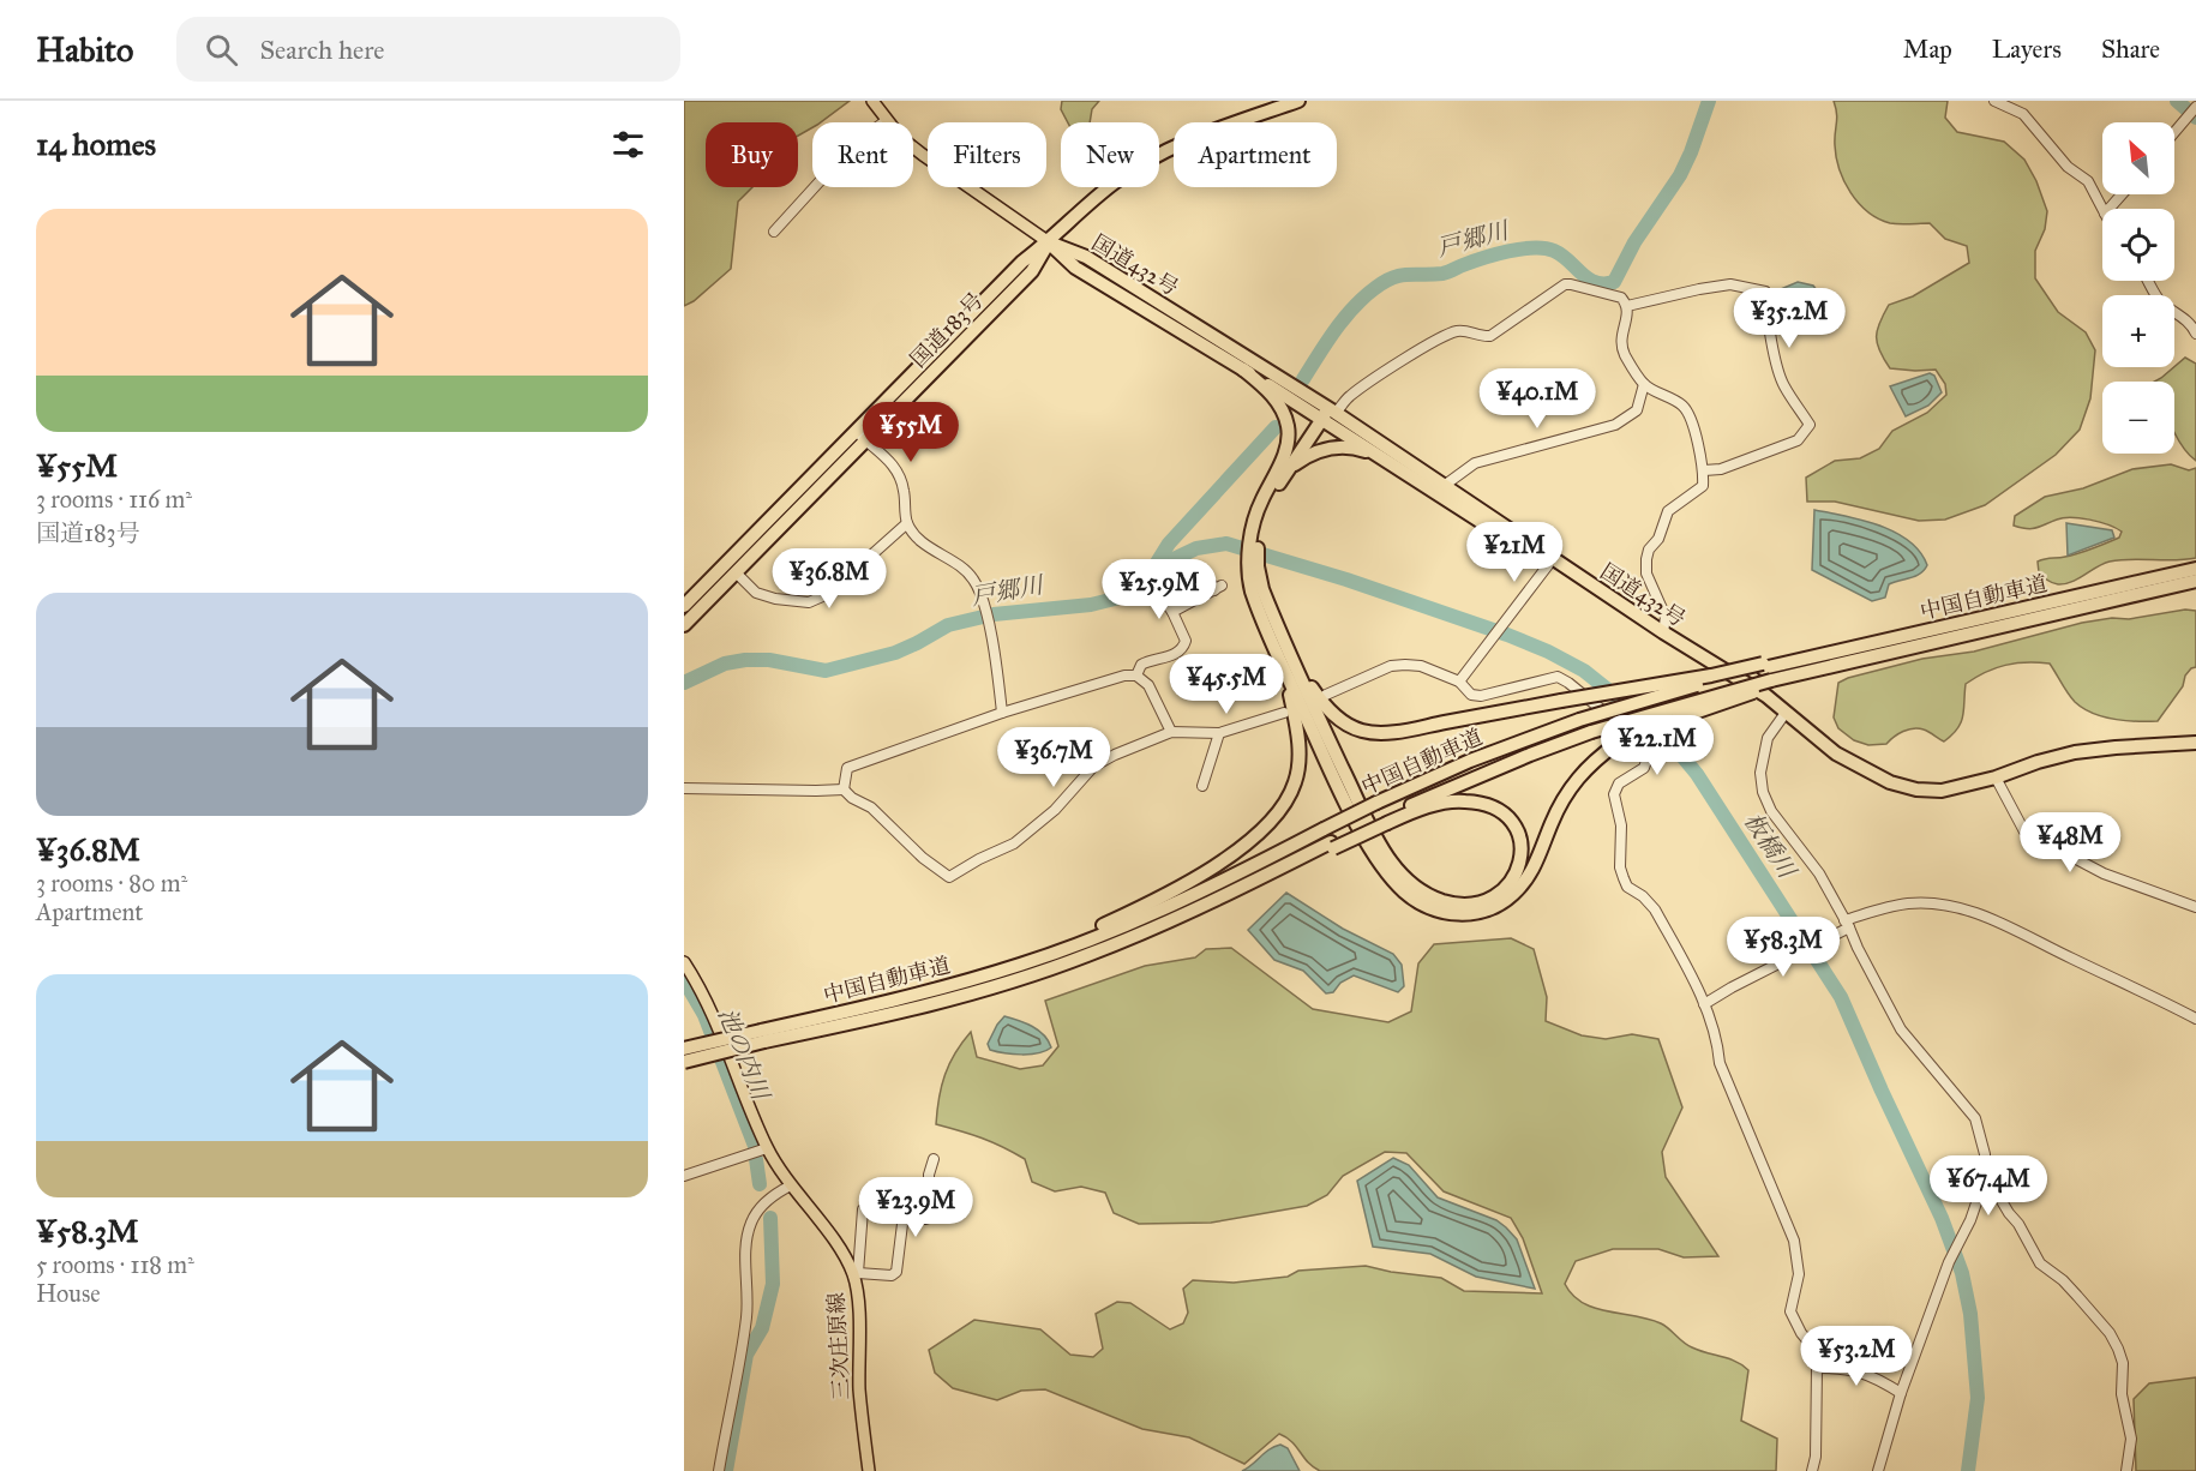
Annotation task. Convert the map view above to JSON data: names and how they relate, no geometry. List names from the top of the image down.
{
  "streets": {
    "highway": ["国道432号", "国道183号", "中国自動車道"],
    "main road": ["三次庄原線"]
  },
  "crossings": [
    ["国道432号", "国道183号"]
  ],
  "water": ["戸郷川", "板橋川", "池の内川"],
  "north": "top left",
  "page": {
    "header": "Habito",
    "search": "Search here",
    "nav": ["Map", "Layers", "Share"],
    "heading": "14 homes",
    "map_buttons": ["+", "−"],
    "chip": [
      "Buy",
      "Rent",
      "Filters",
      "New",
      "Apartment"
    ],
    "list": [
      {
        "name": "¥55M",
        "note": "3 rooms · 116 m² · 国道183号"
      },
      {
        "name": "¥36.8M",
        "note": "3 rooms · 80 m² · Apartment"
      },
      {
        "name": "¥58.3M",
        "note": "5 rooms · 118 m² · House"
      }
    ],
    "price": [
      "¥35.2M",
      "¥40.1M",
      "¥55M",
      "¥21M",
      "¥36.8M",
      "¥25.9M",
      "¥45.5M",
      "¥22.1M",
      "¥36.7M",
      "¥48M",
      "¥58.3M",
      "¥67.4M",
      "¥23.9M",
      "¥53.2M"
    ]
  }
}
